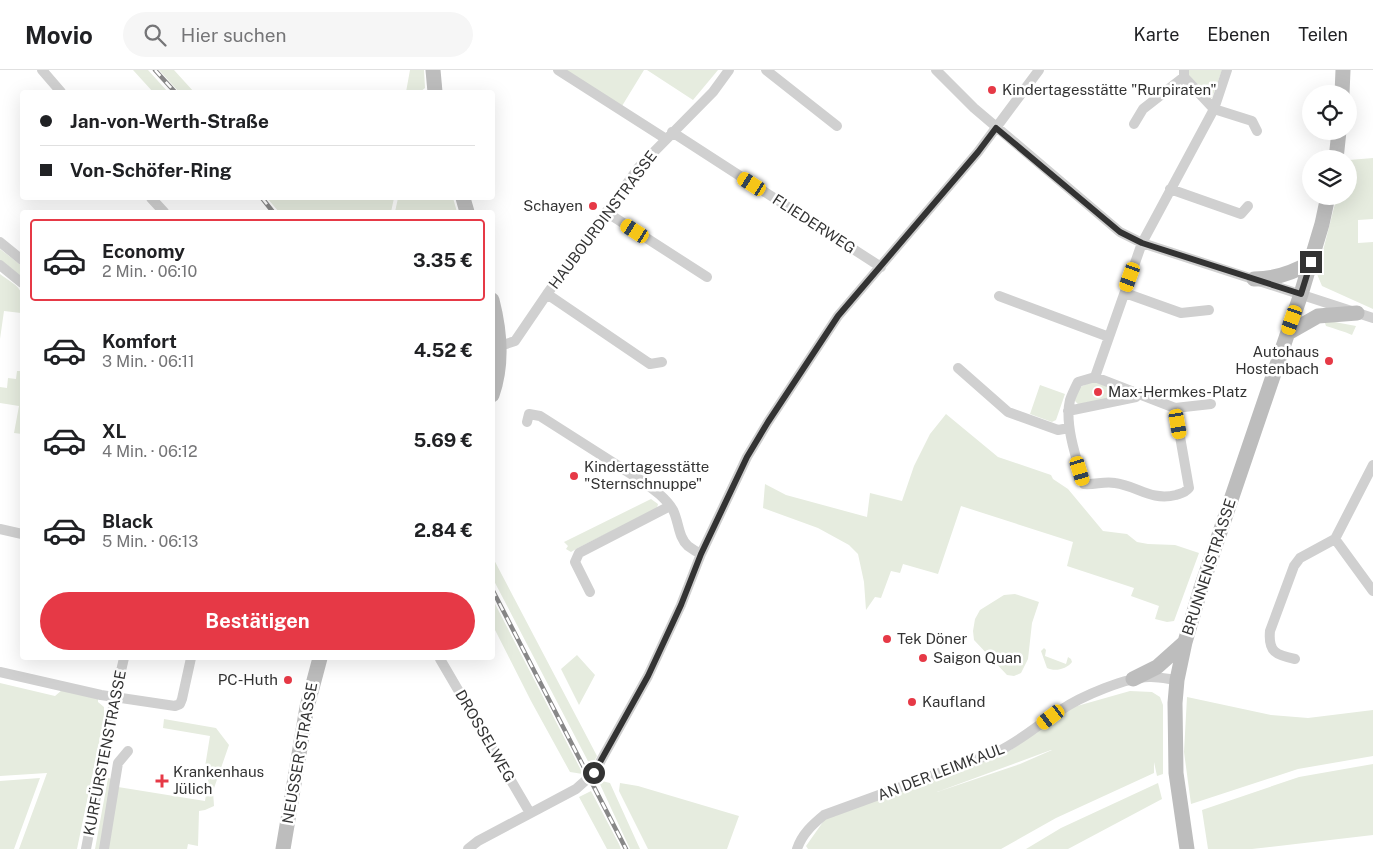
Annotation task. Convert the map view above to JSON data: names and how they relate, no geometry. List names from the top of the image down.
{
  "streets": {
    "main road": ["BRUNNENSTRASSE", "NEUSSER STRASSE"],
    "street": [
      "HAUBOURDINSTRASSE",
      "FLIEDERWEG",
      "DROSSELWEG",
      "KURFÜRSTENSTRASSE",
      "AN DER LEIMKAUL"
    ]
  },
  "crossings": [
    ["HAUBOURDINSTRASSE", "FLIEDERWEG"],
    ["BRUNNENSTRASSE", "AN DER LEIMKAUL"]
  ],
  "places": {
    "other": [
      "Kindertagesstätte \"Rurpiraten\"",
      "Schayen",
      "Autohaus Hostenbach",
      "Max-Hermkes-Platz",
      "Kindertagesstätte \"Sternschnuppe\"",
      "Tek Döner",
      "Saigon Quan",
      "PC-Huth",
      "Kaufland"
    ],
    "health": ["Krankenhaus Jülich"]
  },
  "page": {
    "header": "Movio",
    "search": "Hier suchen",
    "nav": ["Karte", "Ebenen", "Teilen"],
    "banner": ["Jan-von-Werth-Straße", "Von-Schöfer-Ring"],
    "list": [
      {
        "name": "Economy",
        "note": "2 Min. · 06:10",
        "value": "3.35 €"
      },
      {
        "name": "Komfort",
        "note": "3 Min. · 06:11",
        "value": "4.52 €"
      },
      {
        "name": "XL",
        "note": "4 Min. · 06:12",
        "value": "5.69 €"
      },
      {
        "name": "Black",
        "note": "5 Min. · 06:13",
        "value": "2.84 €"
      }
    ],
    "buttons": "Bestätigen"
  }
}
